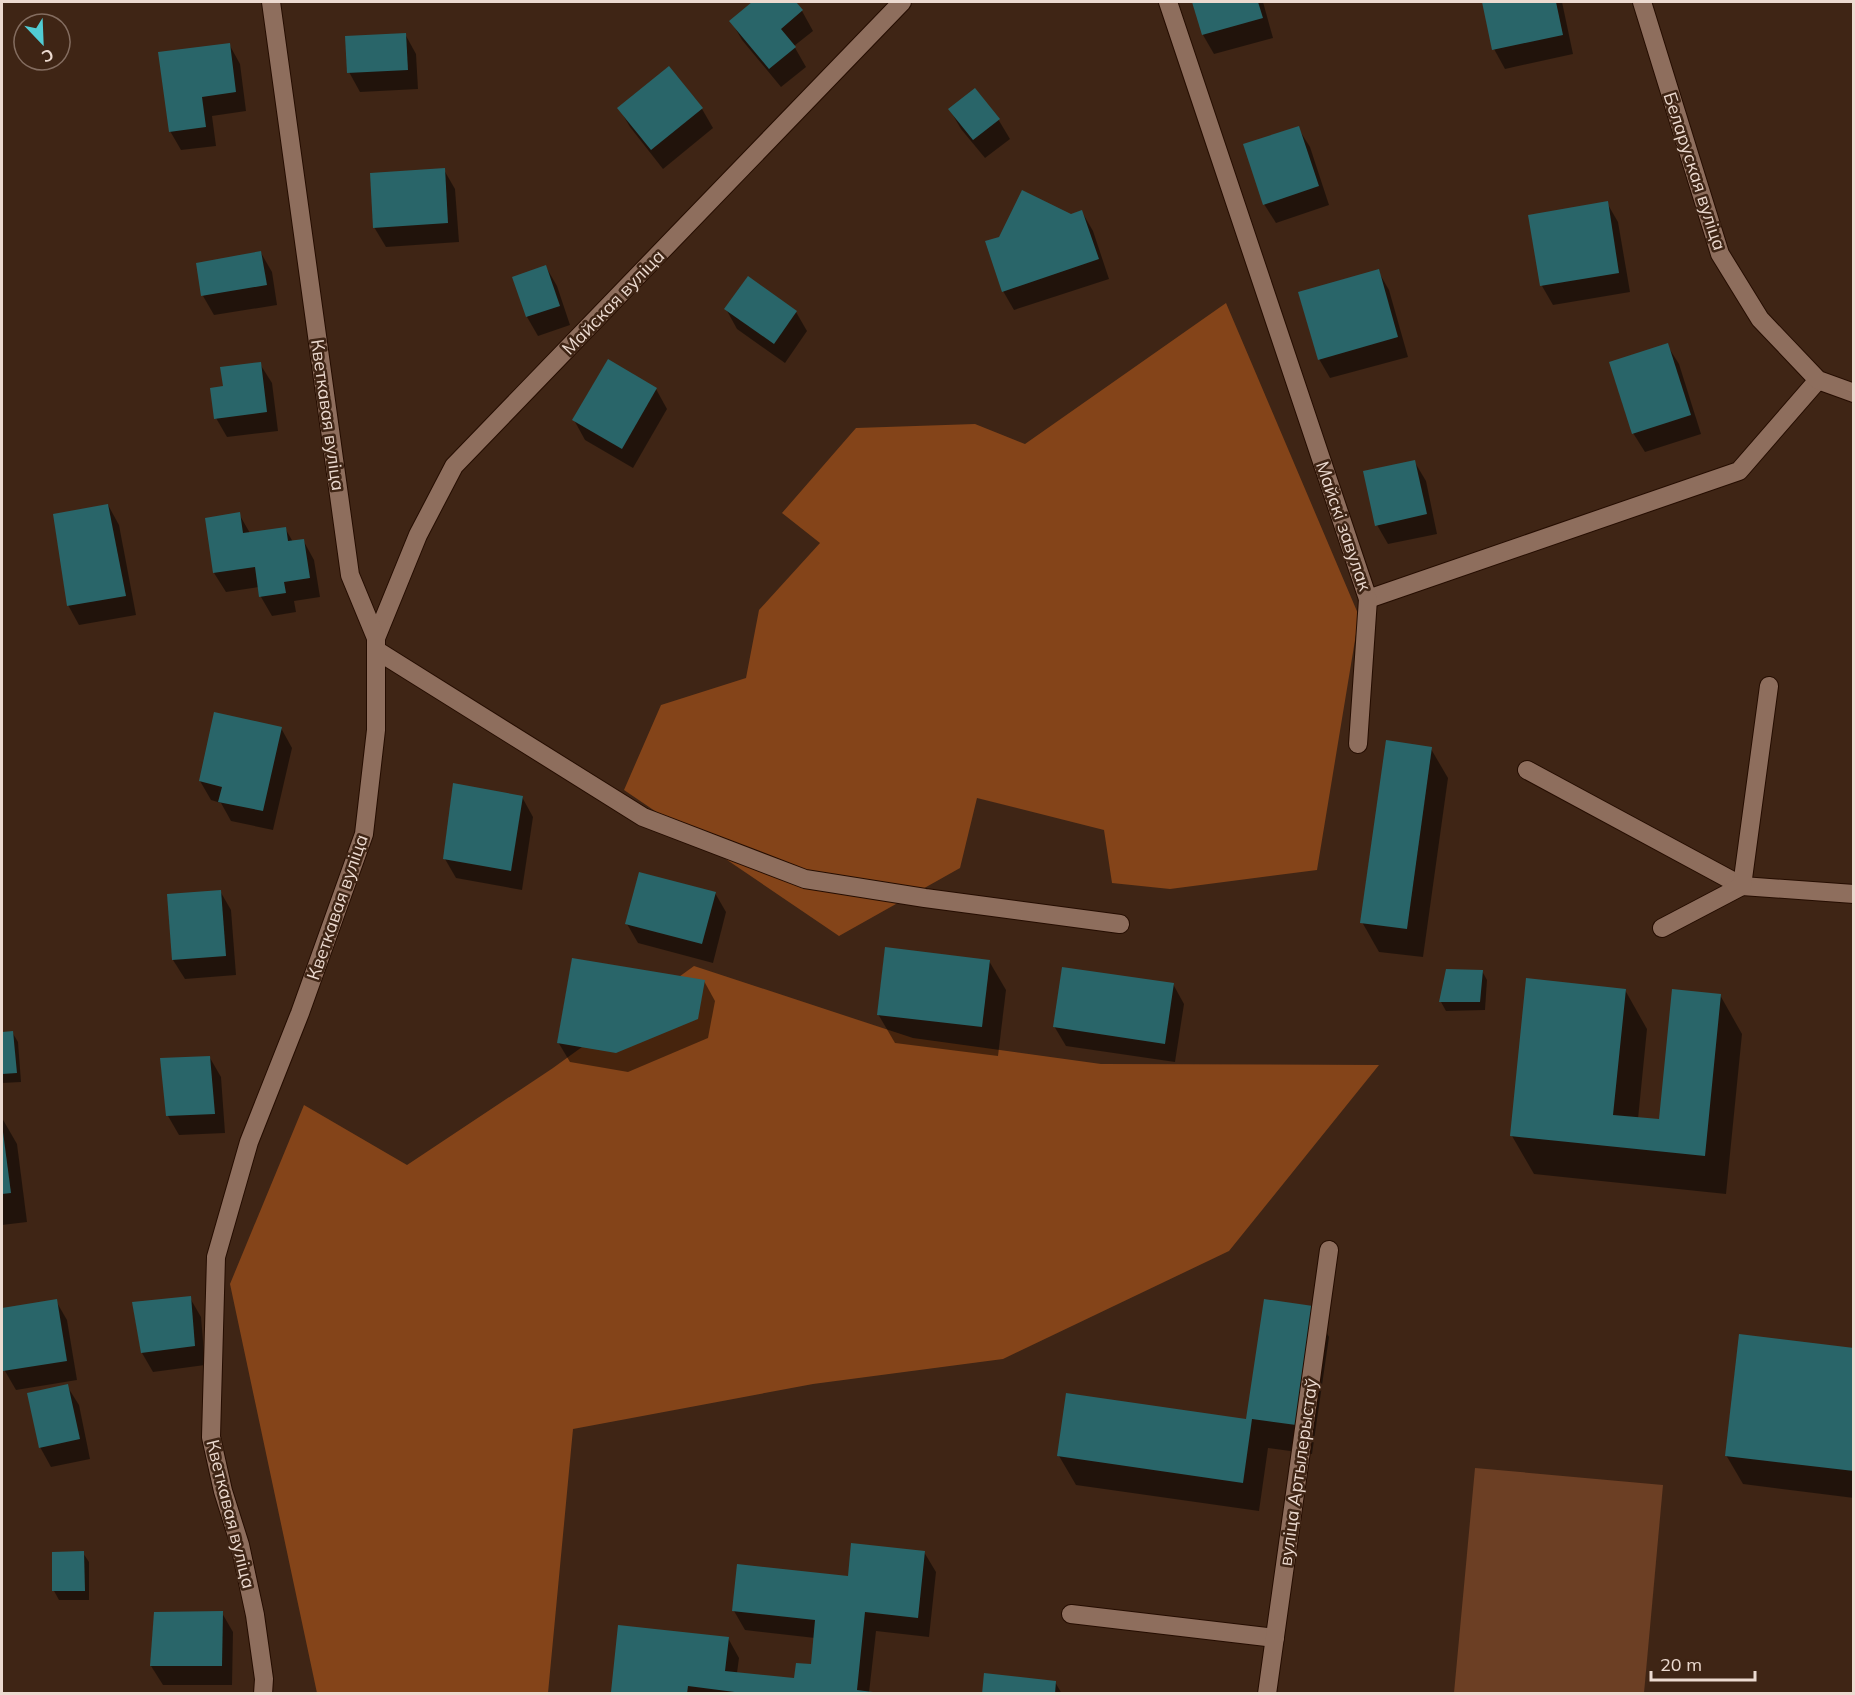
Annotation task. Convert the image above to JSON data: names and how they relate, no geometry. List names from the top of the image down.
{
  "streets": {
    "street": [
      "Беларуская вуліца",
      "Майская вуліца",
      "Кветкавая вуліца",
      "Майскі завулак",
      "вуліца Артылерыстаў"
    ]
  },
  "crossings": [
    ["Беларуская вуліца", "Майскі завулак"],
    ["Майская вуліца", "Кветкавая вуліца"]
  ],
  "scale_bar": "20 m",
  "north": "bottom right"
}
